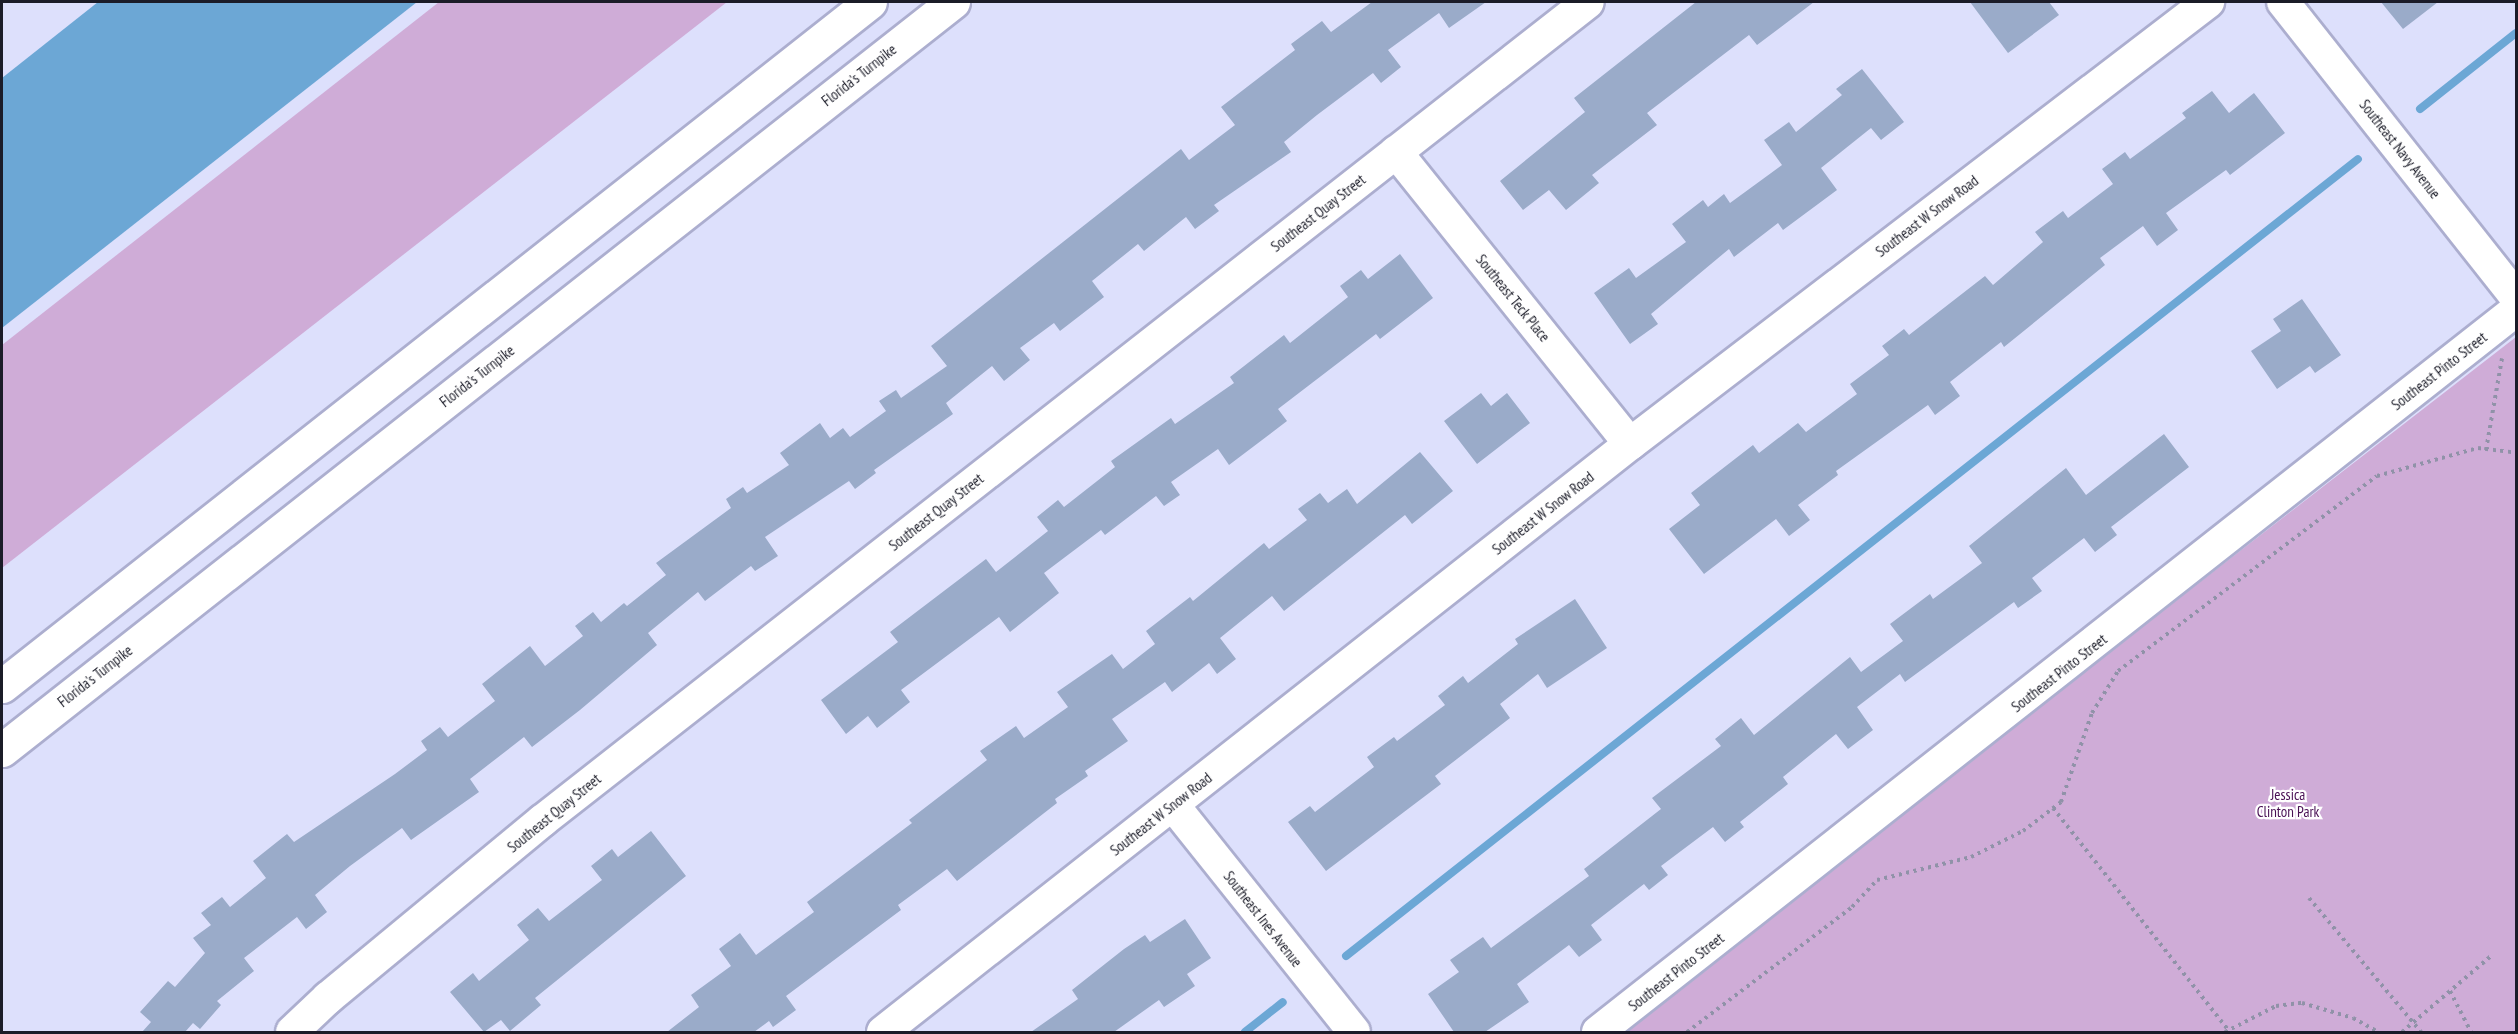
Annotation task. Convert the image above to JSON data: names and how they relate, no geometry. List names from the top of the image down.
{
  "streets": {
    "highway": ["Florida's Turnpike"],
    "street": [
      "Southeast Navy Avenue",
      "Southeast Quay Street",
      "Southeast W Snow Road",
      "Southeast Teck Place",
      "Southeast Pinto Street",
      "Southeast Ines Avenue"
    ]
  },
  "crossings": [
    ["Southeast Quay Street", "Southeast Teck Place"],
    ["Southeast W Snow Road", "Southeast Teck Place"],
    ["Southeast W Snow Road", "Southeast Ines Avenue"]
  ],
  "parks": ["Jessica Clinton Park"]
}
